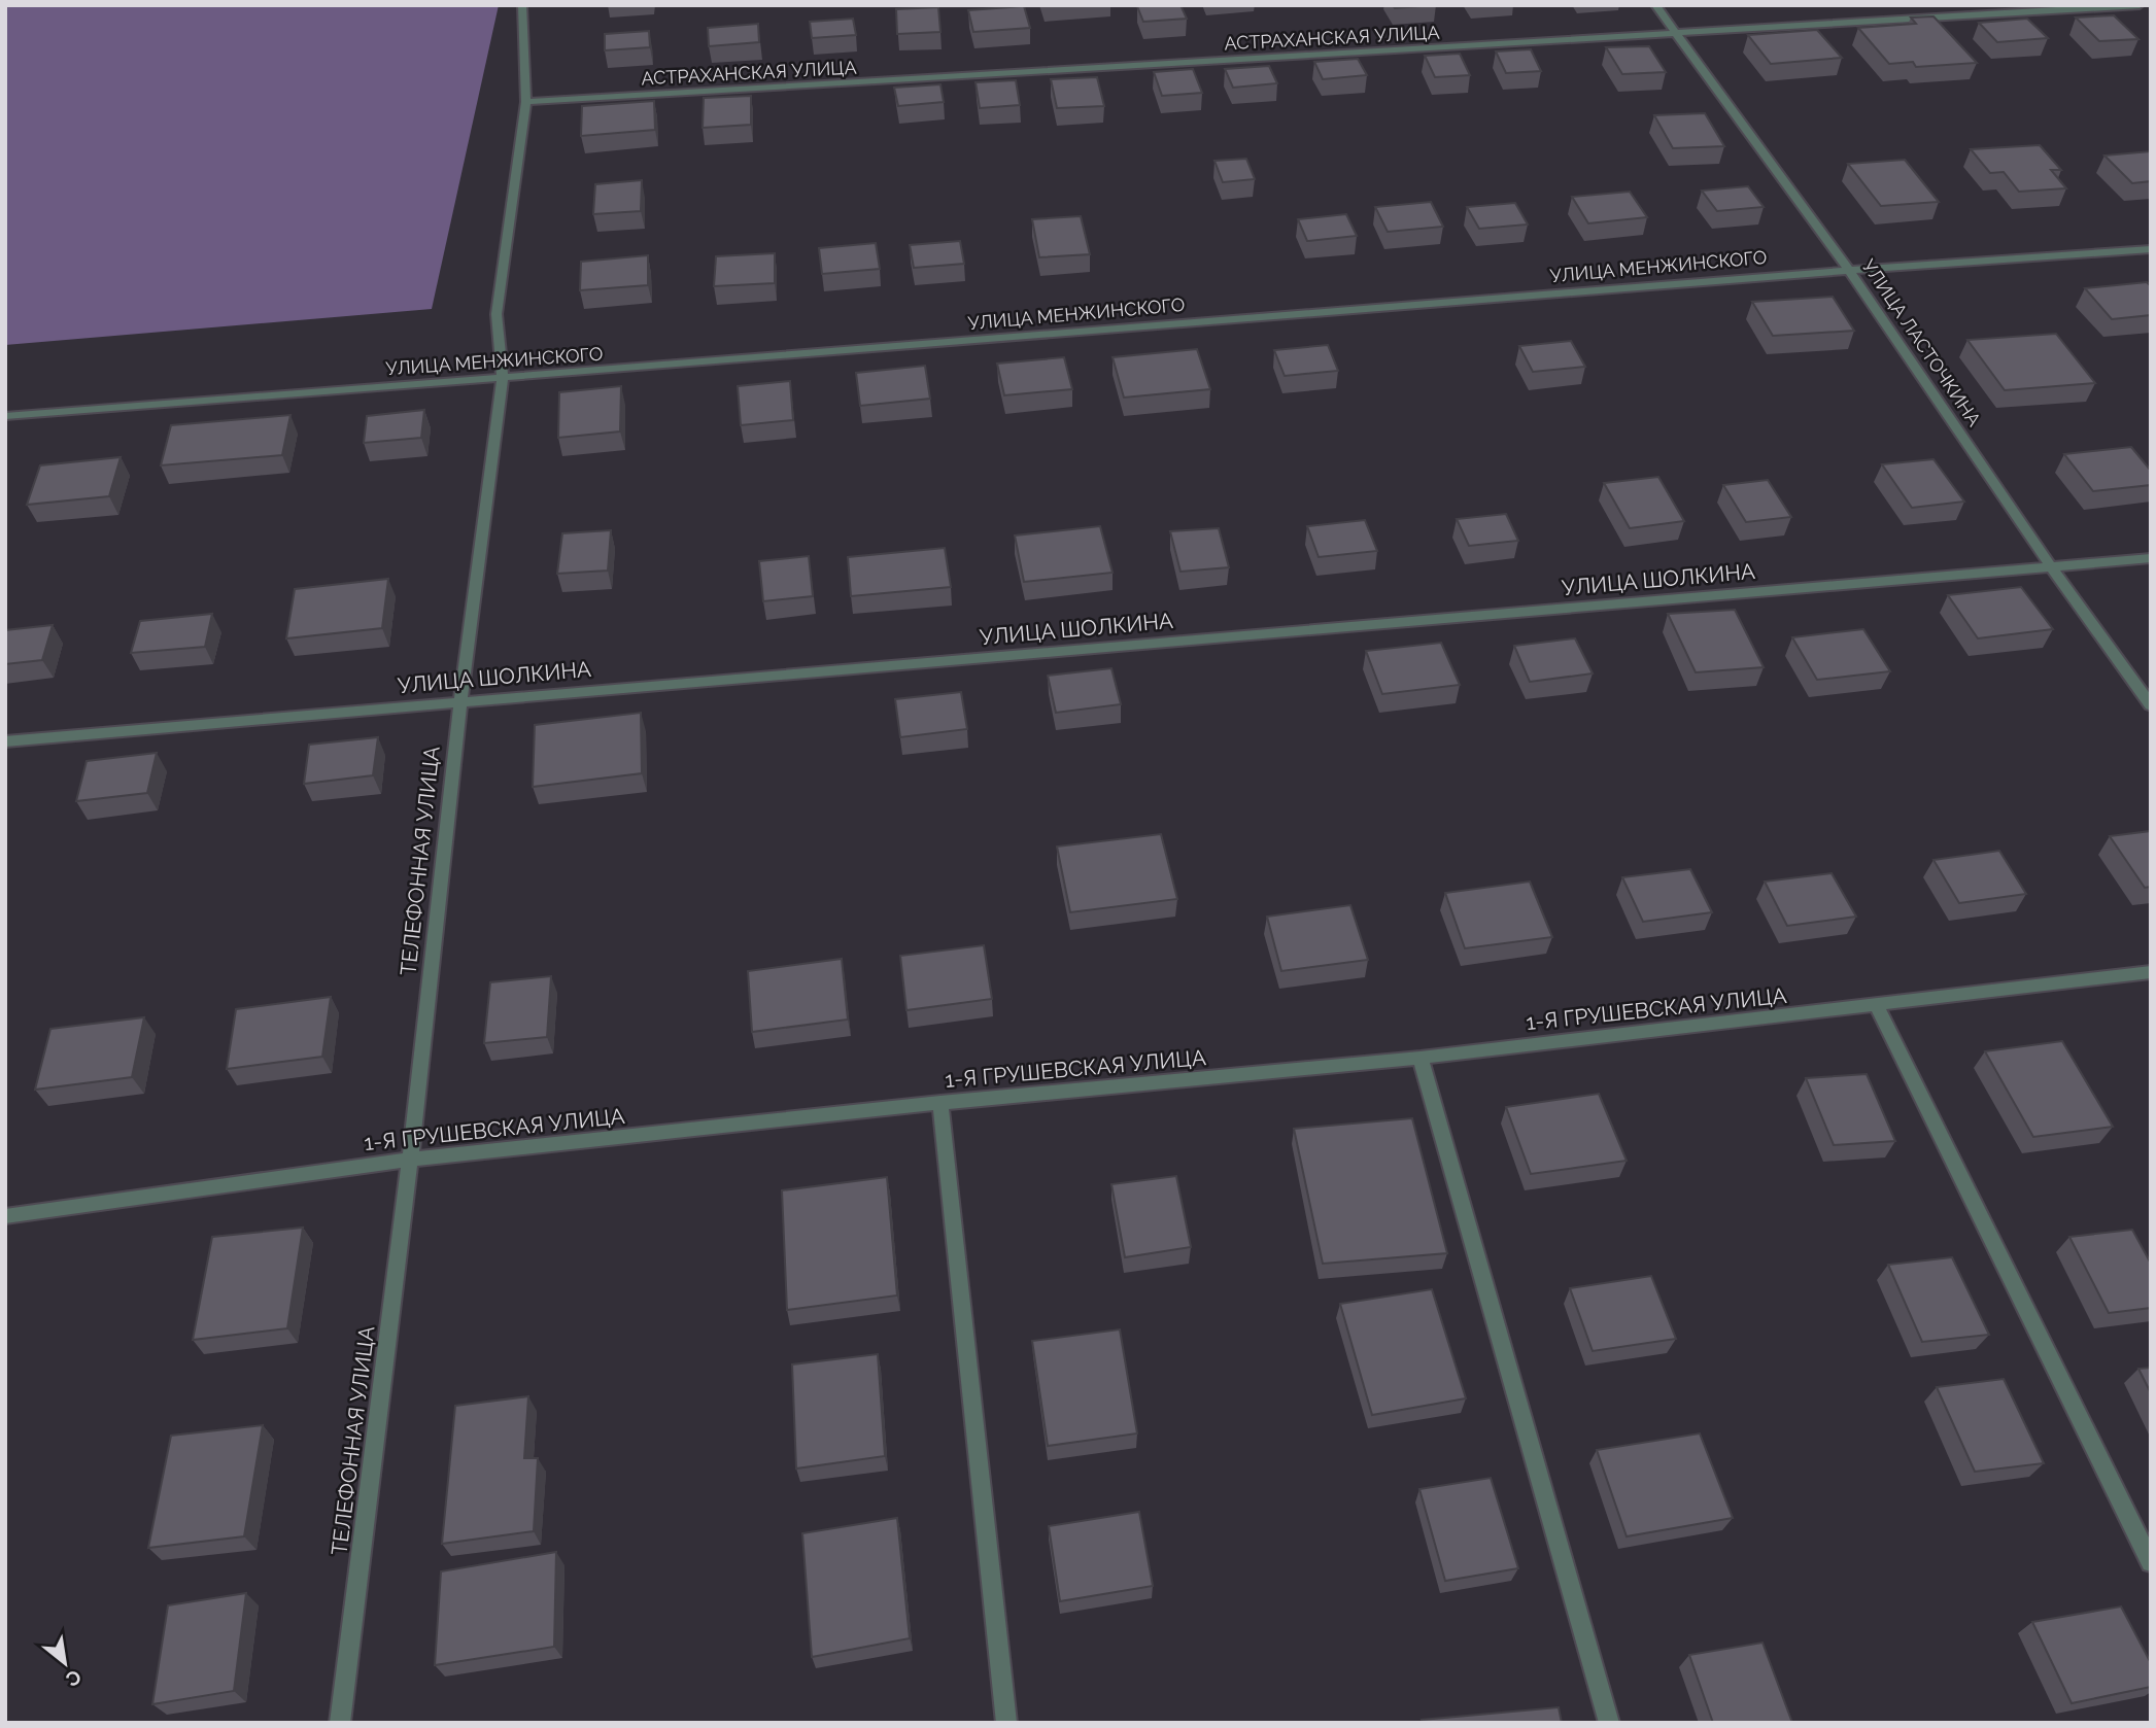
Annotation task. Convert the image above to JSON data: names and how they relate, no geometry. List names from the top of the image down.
{
  "streets": {
    "street": [
      "АСТРАХАНСКАЯ УЛИЦА",
      "УЛИЦА МЕНЖИНСКОГО",
      "УЛИЦА ЛАСТОЧКИНА",
      "УЛИЦА ШОЛКИНА",
      "ТЕЛЕФОННАЯ УЛИЦА",
      "1-Я ГРУШЕВСКАЯ УЛИЦА"
    ]
  },
  "crossings": [
    ["АСТРАХАНСКАЯ УЛИЦА", "УЛИЦА ЛАСТОЧКИНА"],
    ["АСТРАХАНСКАЯ УЛИЦА", "ТЕЛЕФОННАЯ УЛИЦА"],
    ["УЛИЦА МЕНЖИНСКОГО", "УЛИЦА ЛАСТОЧКИНА"],
    ["УЛИЦА МЕНЖИНСКОГО", "ТЕЛЕФОННАЯ УЛИЦА"],
    ["УЛИЦА ЛАСТОЧКИНА", "УЛИЦА ШОЛКИНА"],
    ["УЛИЦА ШОЛКИНА", "ТЕЛЕФОННАЯ УЛИЦА"],
    ["ТЕЛЕФОННАЯ УЛИЦА", "1-Я ГРУШЕВСКАЯ УЛИЦА"]
  ],
  "north": "bottom right"
}
